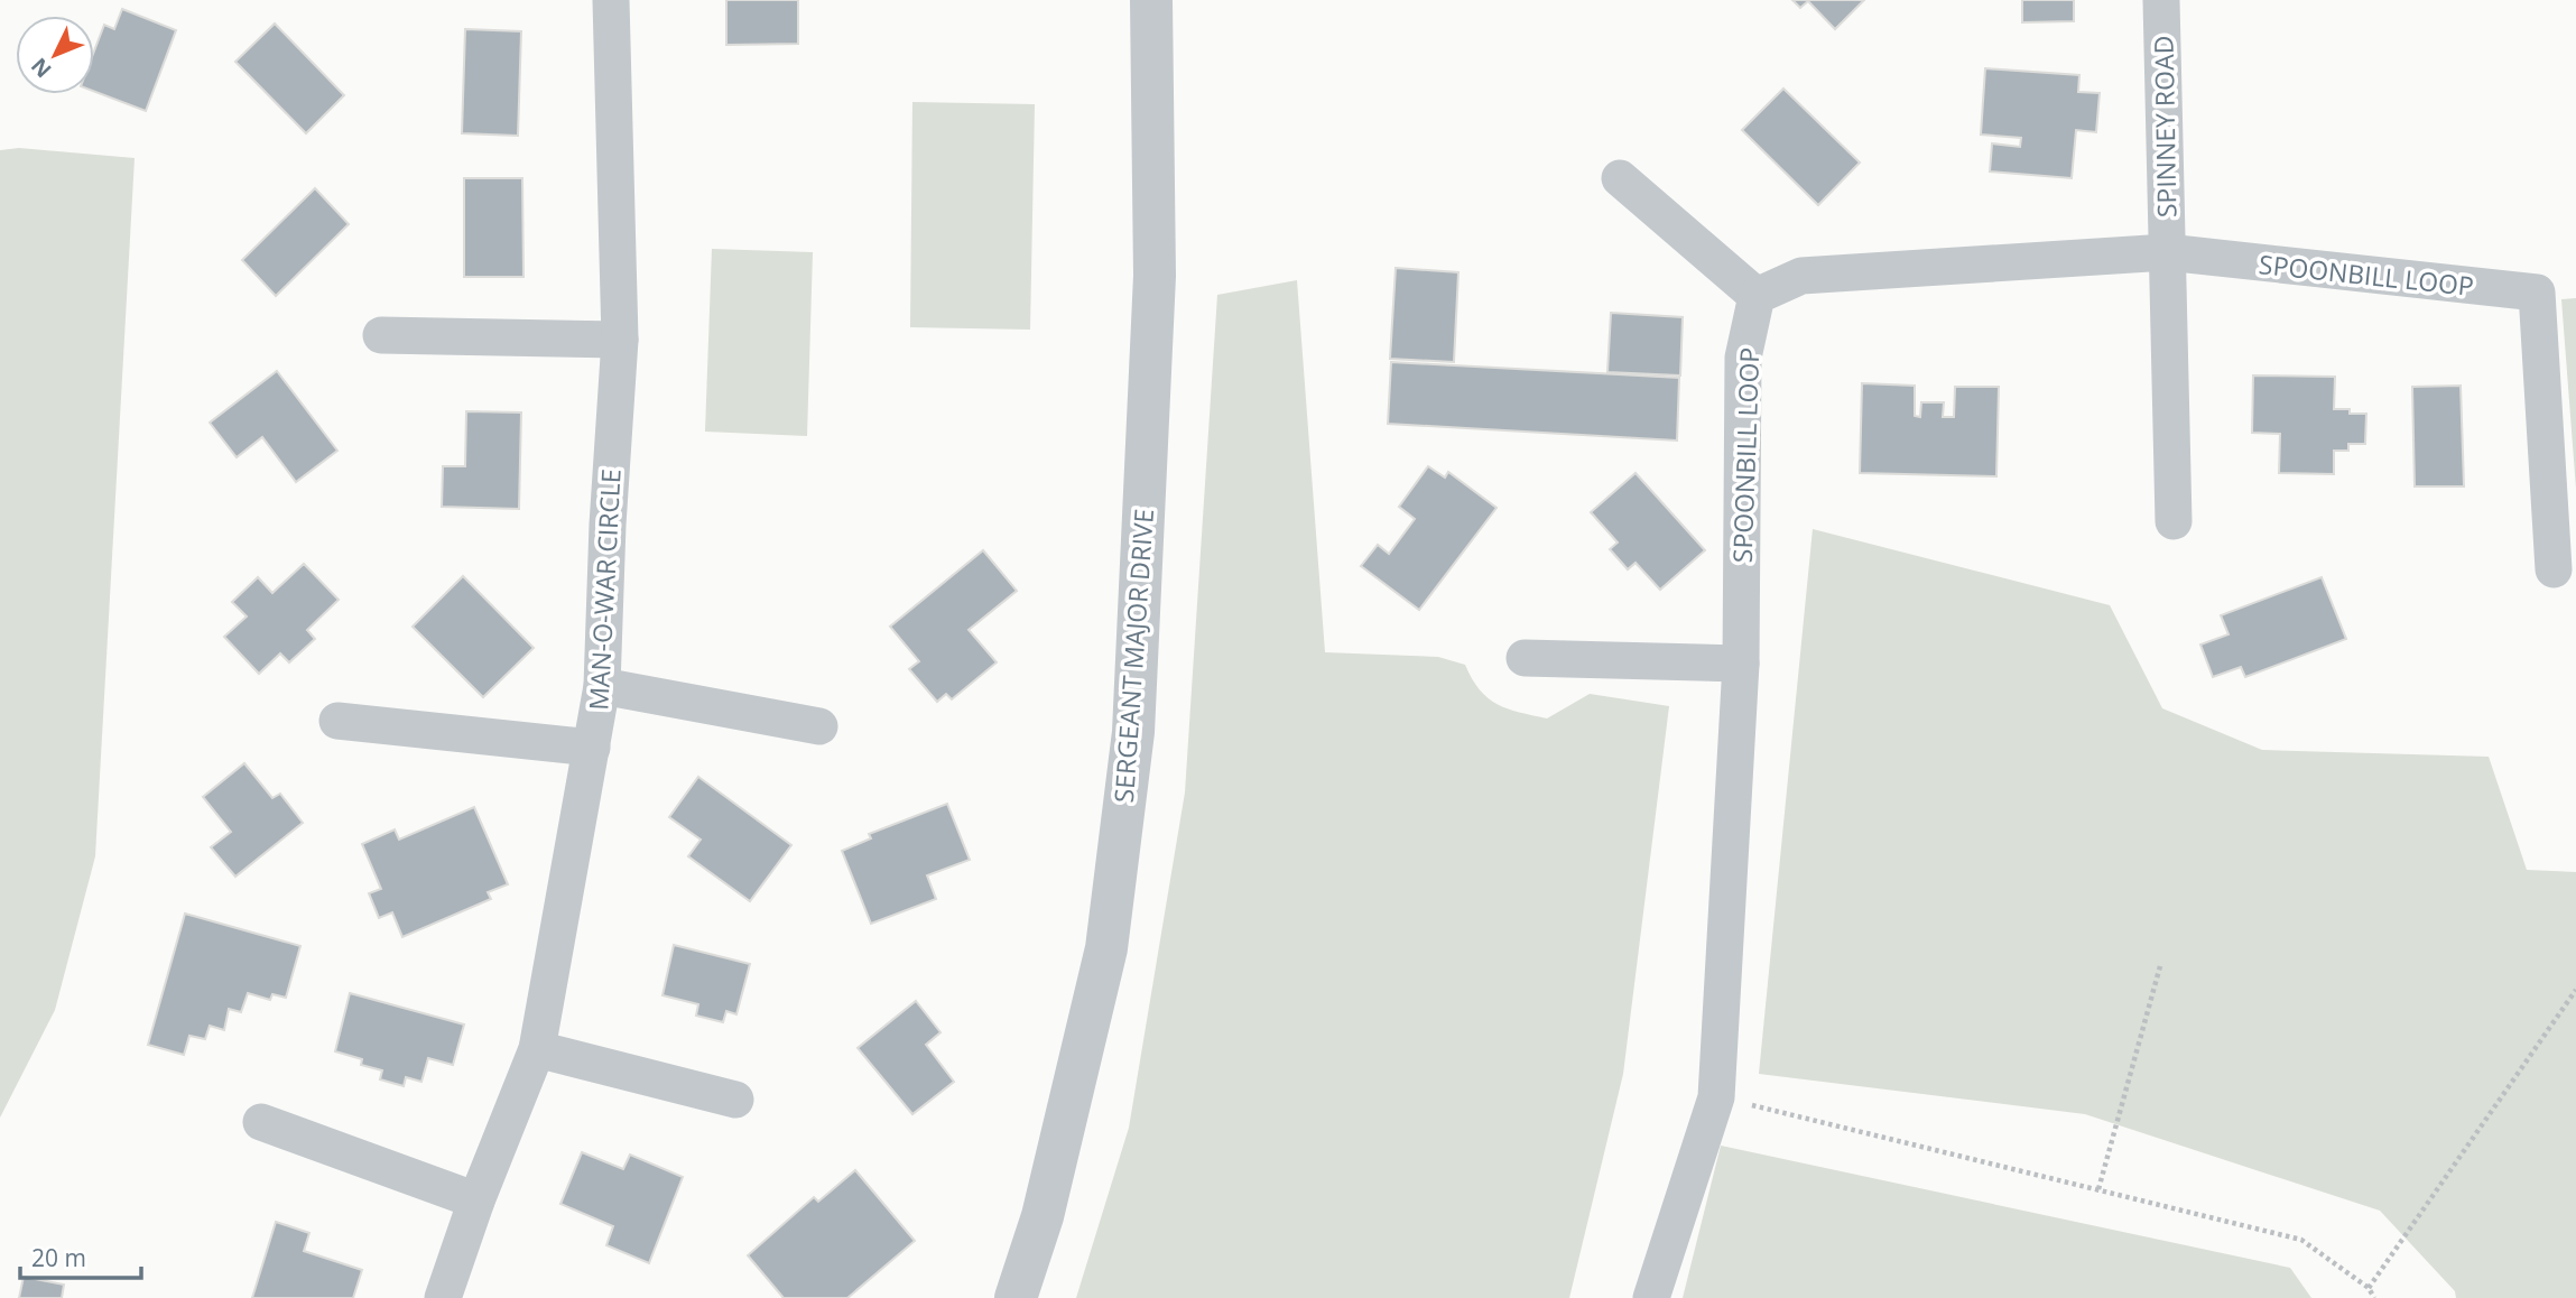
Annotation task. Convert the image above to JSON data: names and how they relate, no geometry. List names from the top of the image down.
{
  "streets": {
    "street": [
      "SPINNEY ROAD",
      "SPOONBILL LOOP",
      "MAN-O-WAR CIRCLE",
      "SERGEANT MAJOR DRIVE"
    ]
  },
  "crossings": [
    ["SPINNEY ROAD", "SPOONBILL LOOP"]
  ],
  "scale_bar": "20 m",
  "north": "bottom left"
}
